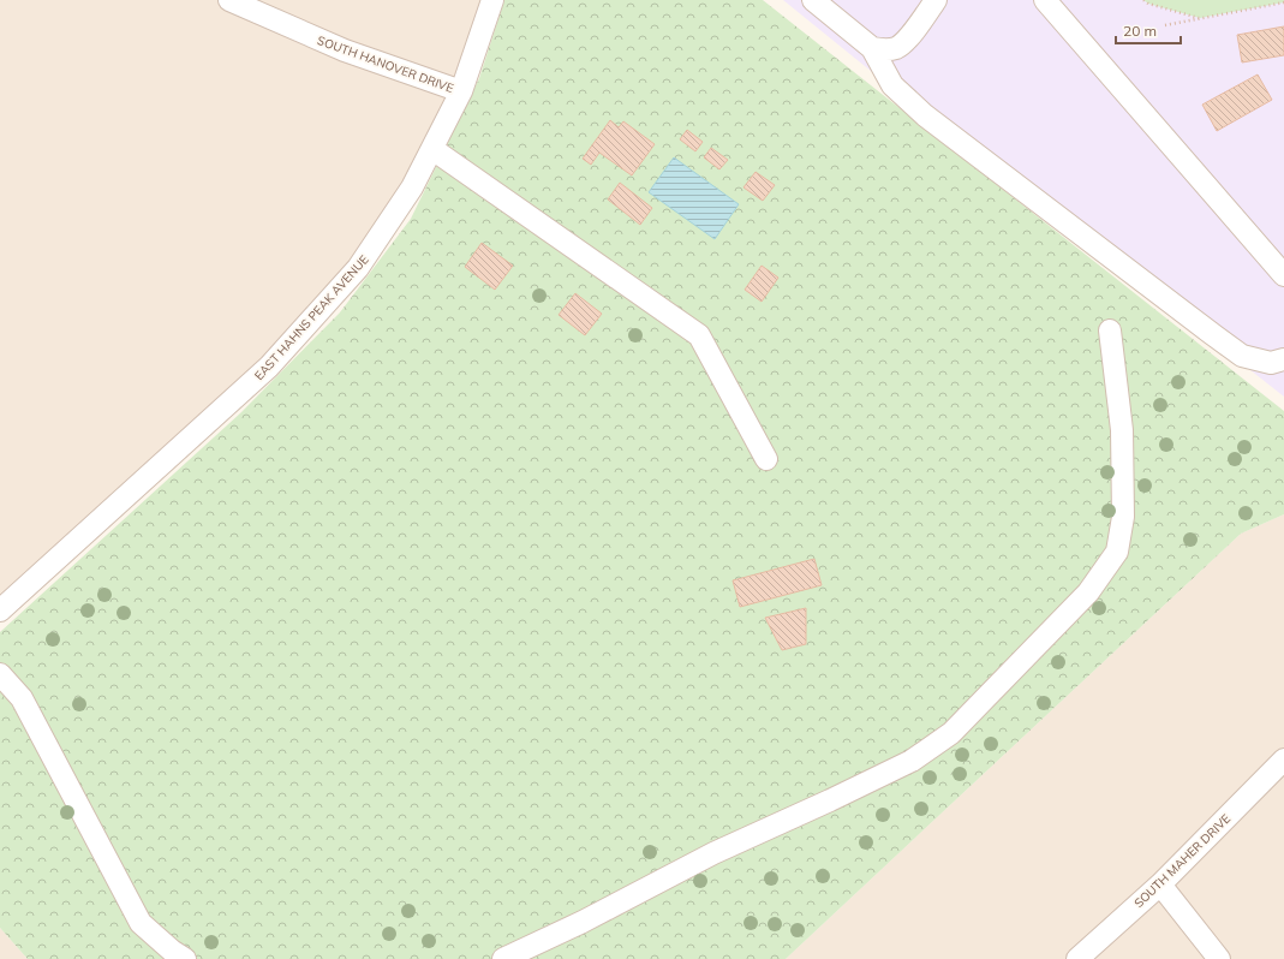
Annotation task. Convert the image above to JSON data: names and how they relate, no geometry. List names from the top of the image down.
{
  "streets": {
    "street": ["SOUTH HANOVER DRIVE", "EAST HAHNS PEAK AVENUE", "SOUTH MAHER DRIVE"]
  },
  "crossings": [
    ["SOUTH HANOVER DRIVE", "EAST HAHNS PEAK AVENUE"]
  ],
  "scale_bar": "20 m"
}
